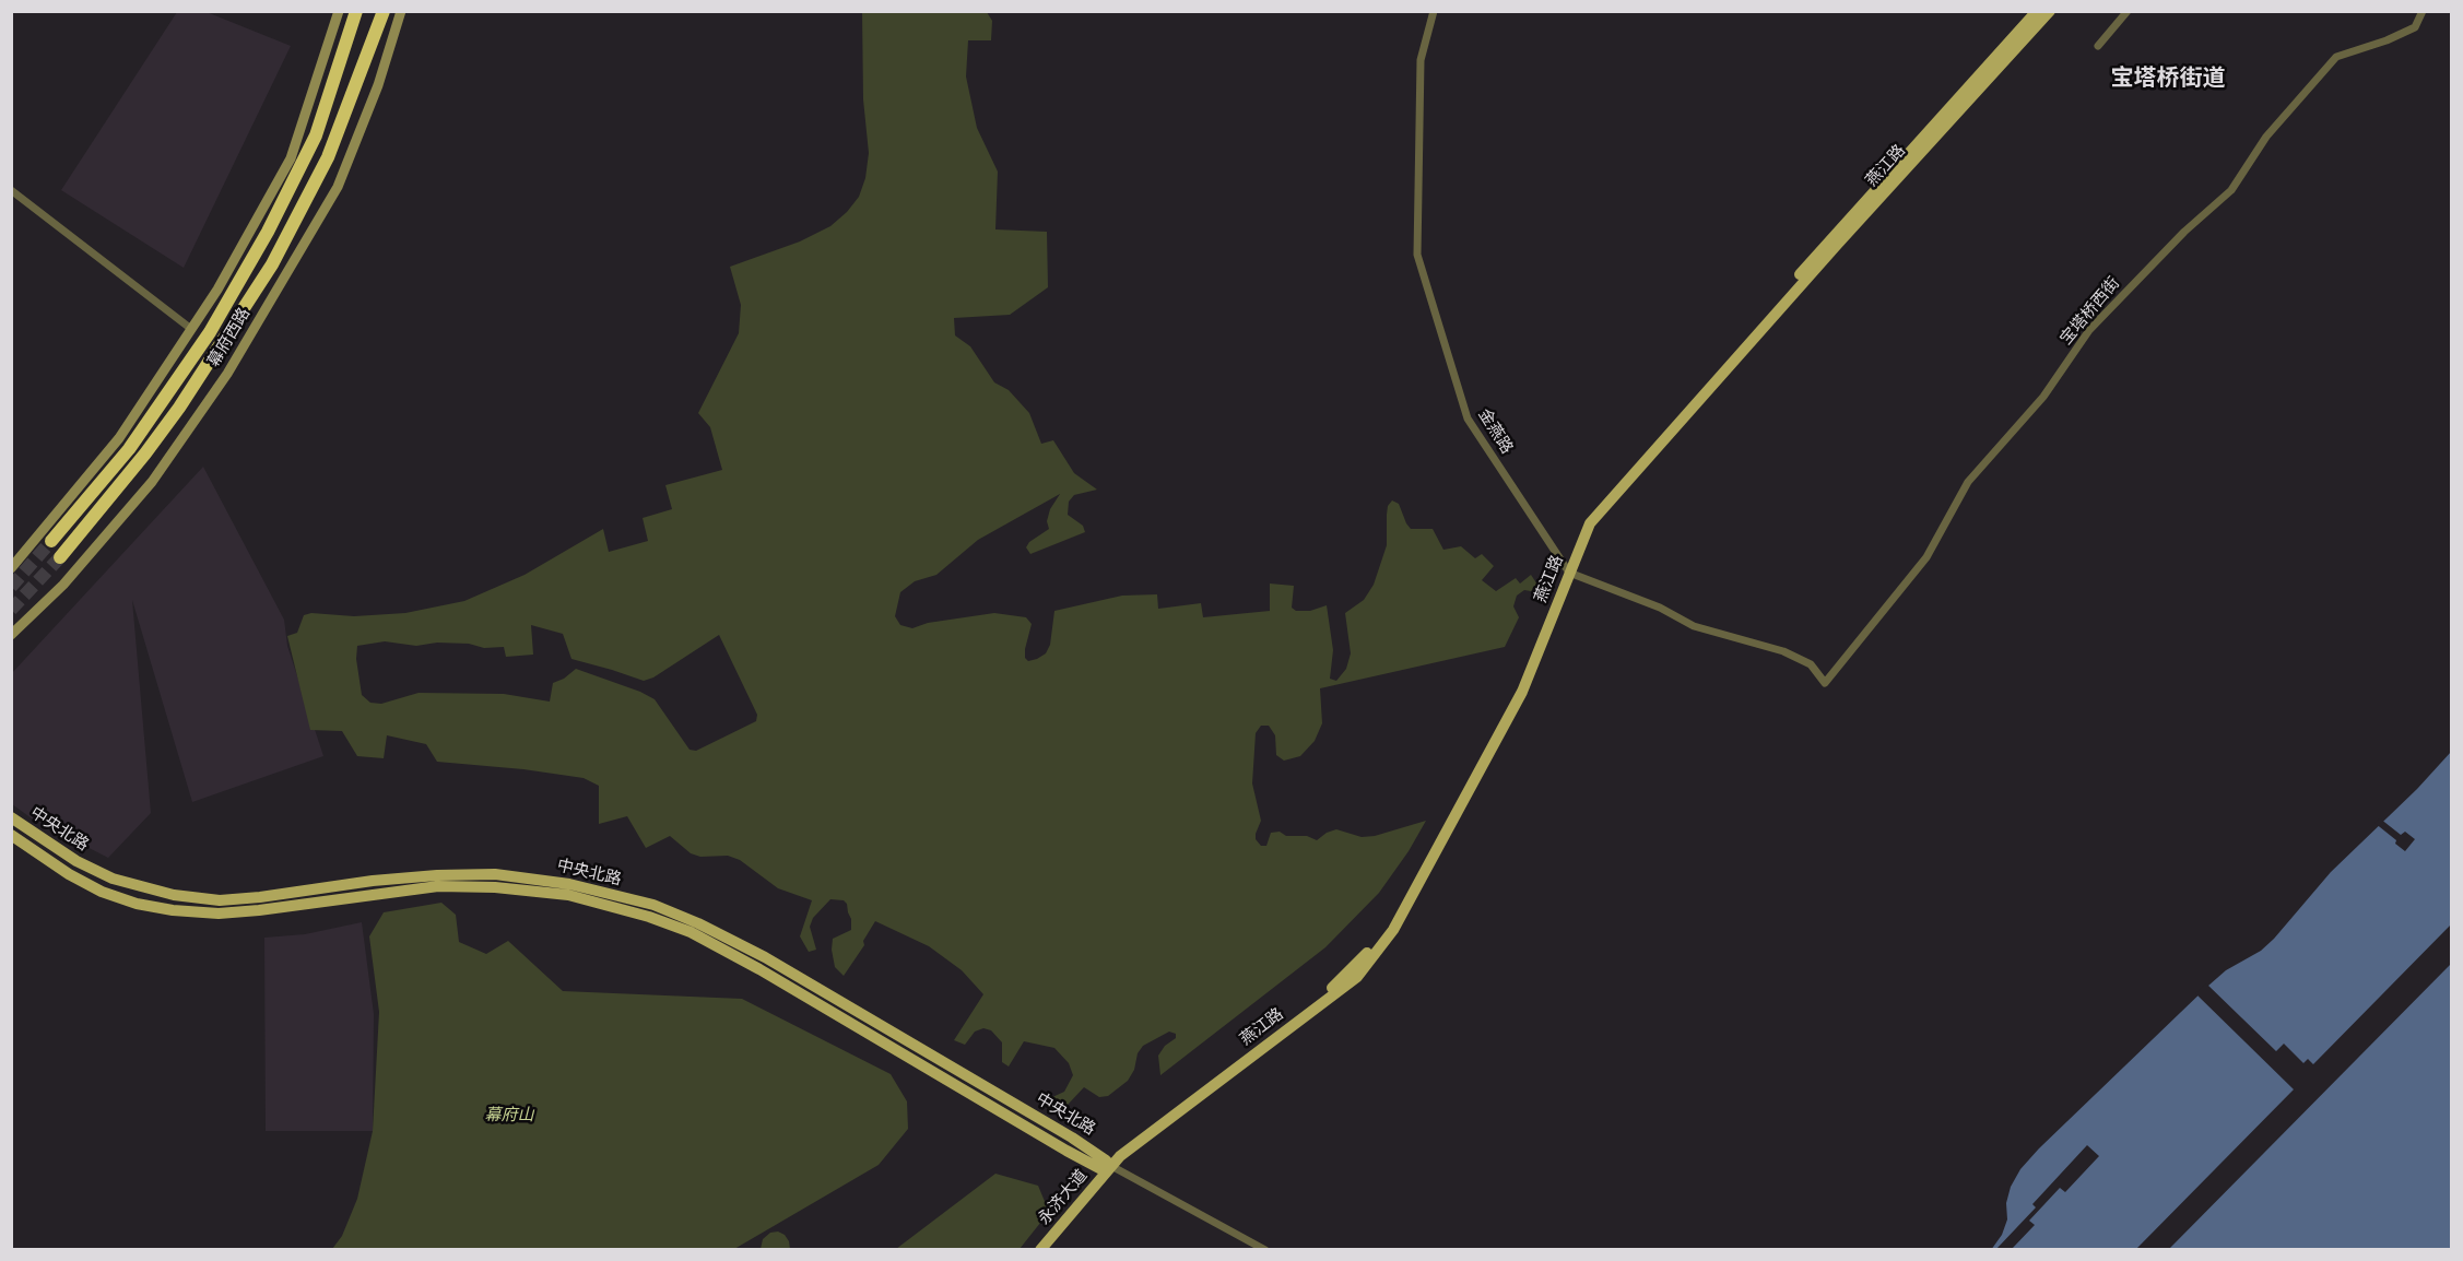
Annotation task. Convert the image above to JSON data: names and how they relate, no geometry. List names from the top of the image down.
{
  "streets": {
    "highway": ["幕府西路"],
    "main road": ["燕江路", "中央北路", "永济大道"],
    "street": ["宝塔桥西街", "金燕路"]
  },
  "crossings": [
    ["燕江路", "宝塔桥西街"],
    ["燕江路", "金燕路"],
    ["燕江路", "中央北路"],
    ["燕江路", "永济大道"],
    ["宝塔桥西街", "金燕路"],
    ["中央北路", "永济大道"]
  ],
  "districts": ["宝塔桥街道"],
  "parks": ["幕府山"]
}
